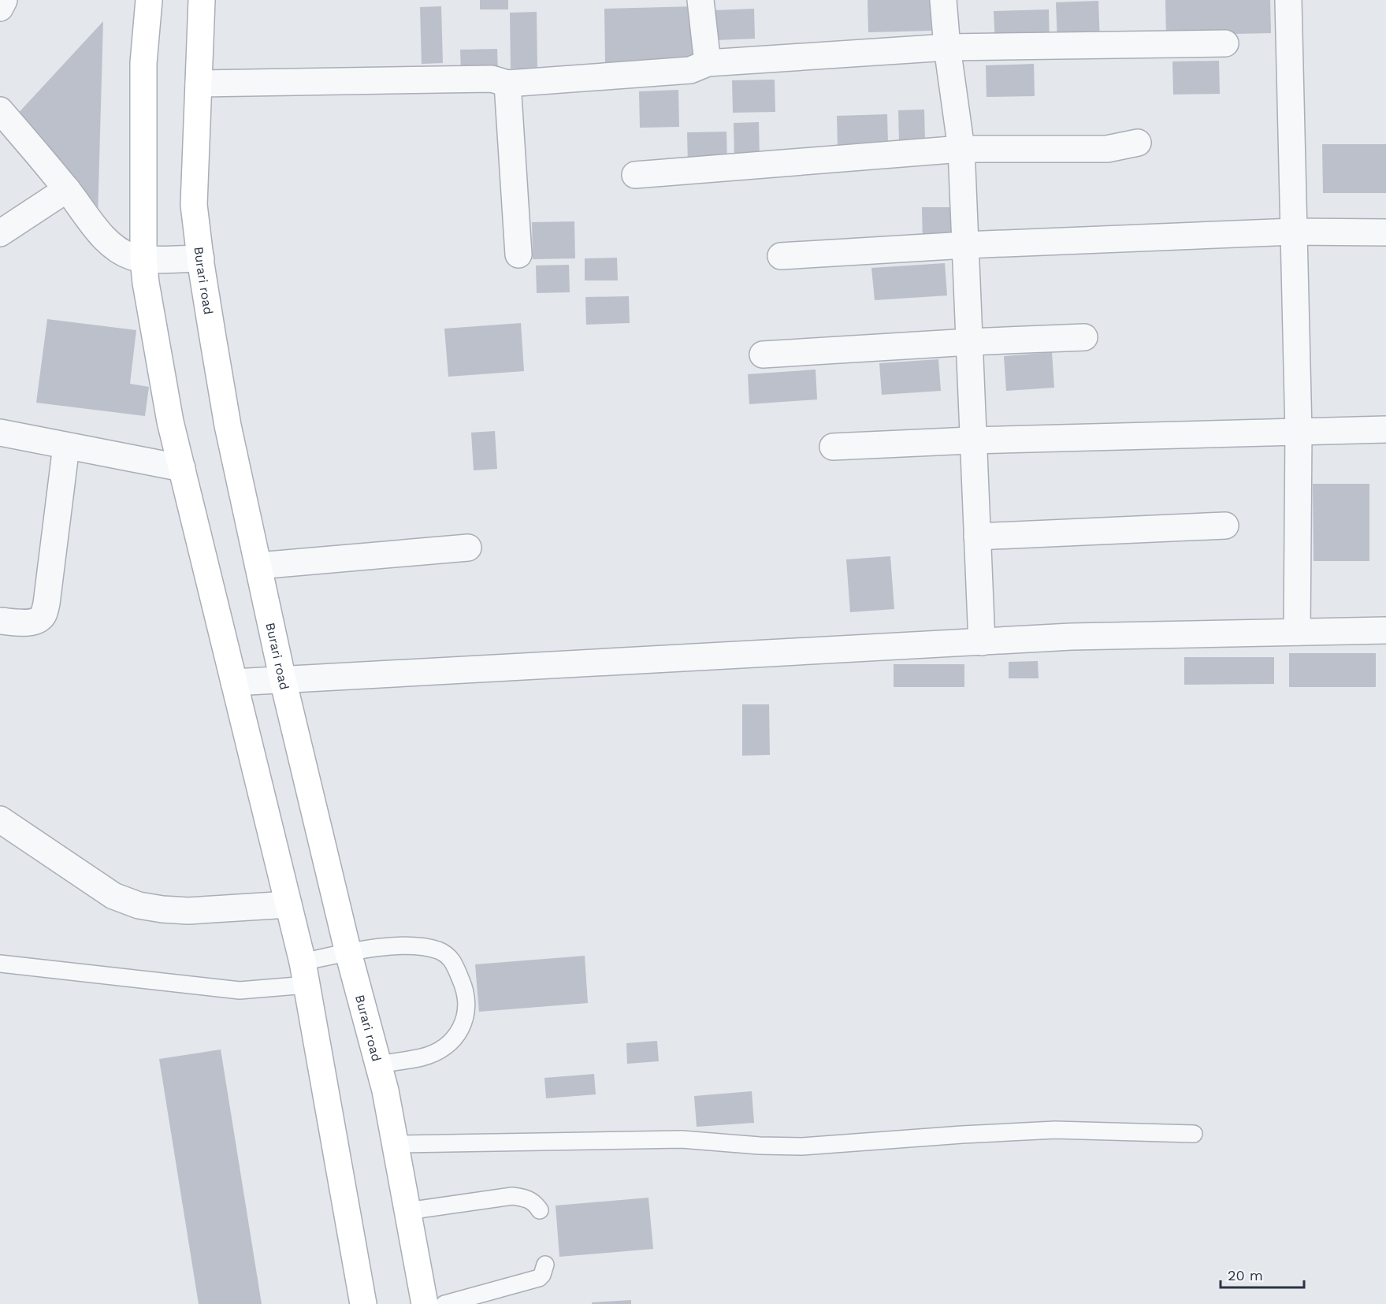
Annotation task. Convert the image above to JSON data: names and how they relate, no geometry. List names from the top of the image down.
{
  "streets": {
    "main road": ["Burari road"]
  },
  "scale_bar": "20 m"
}
